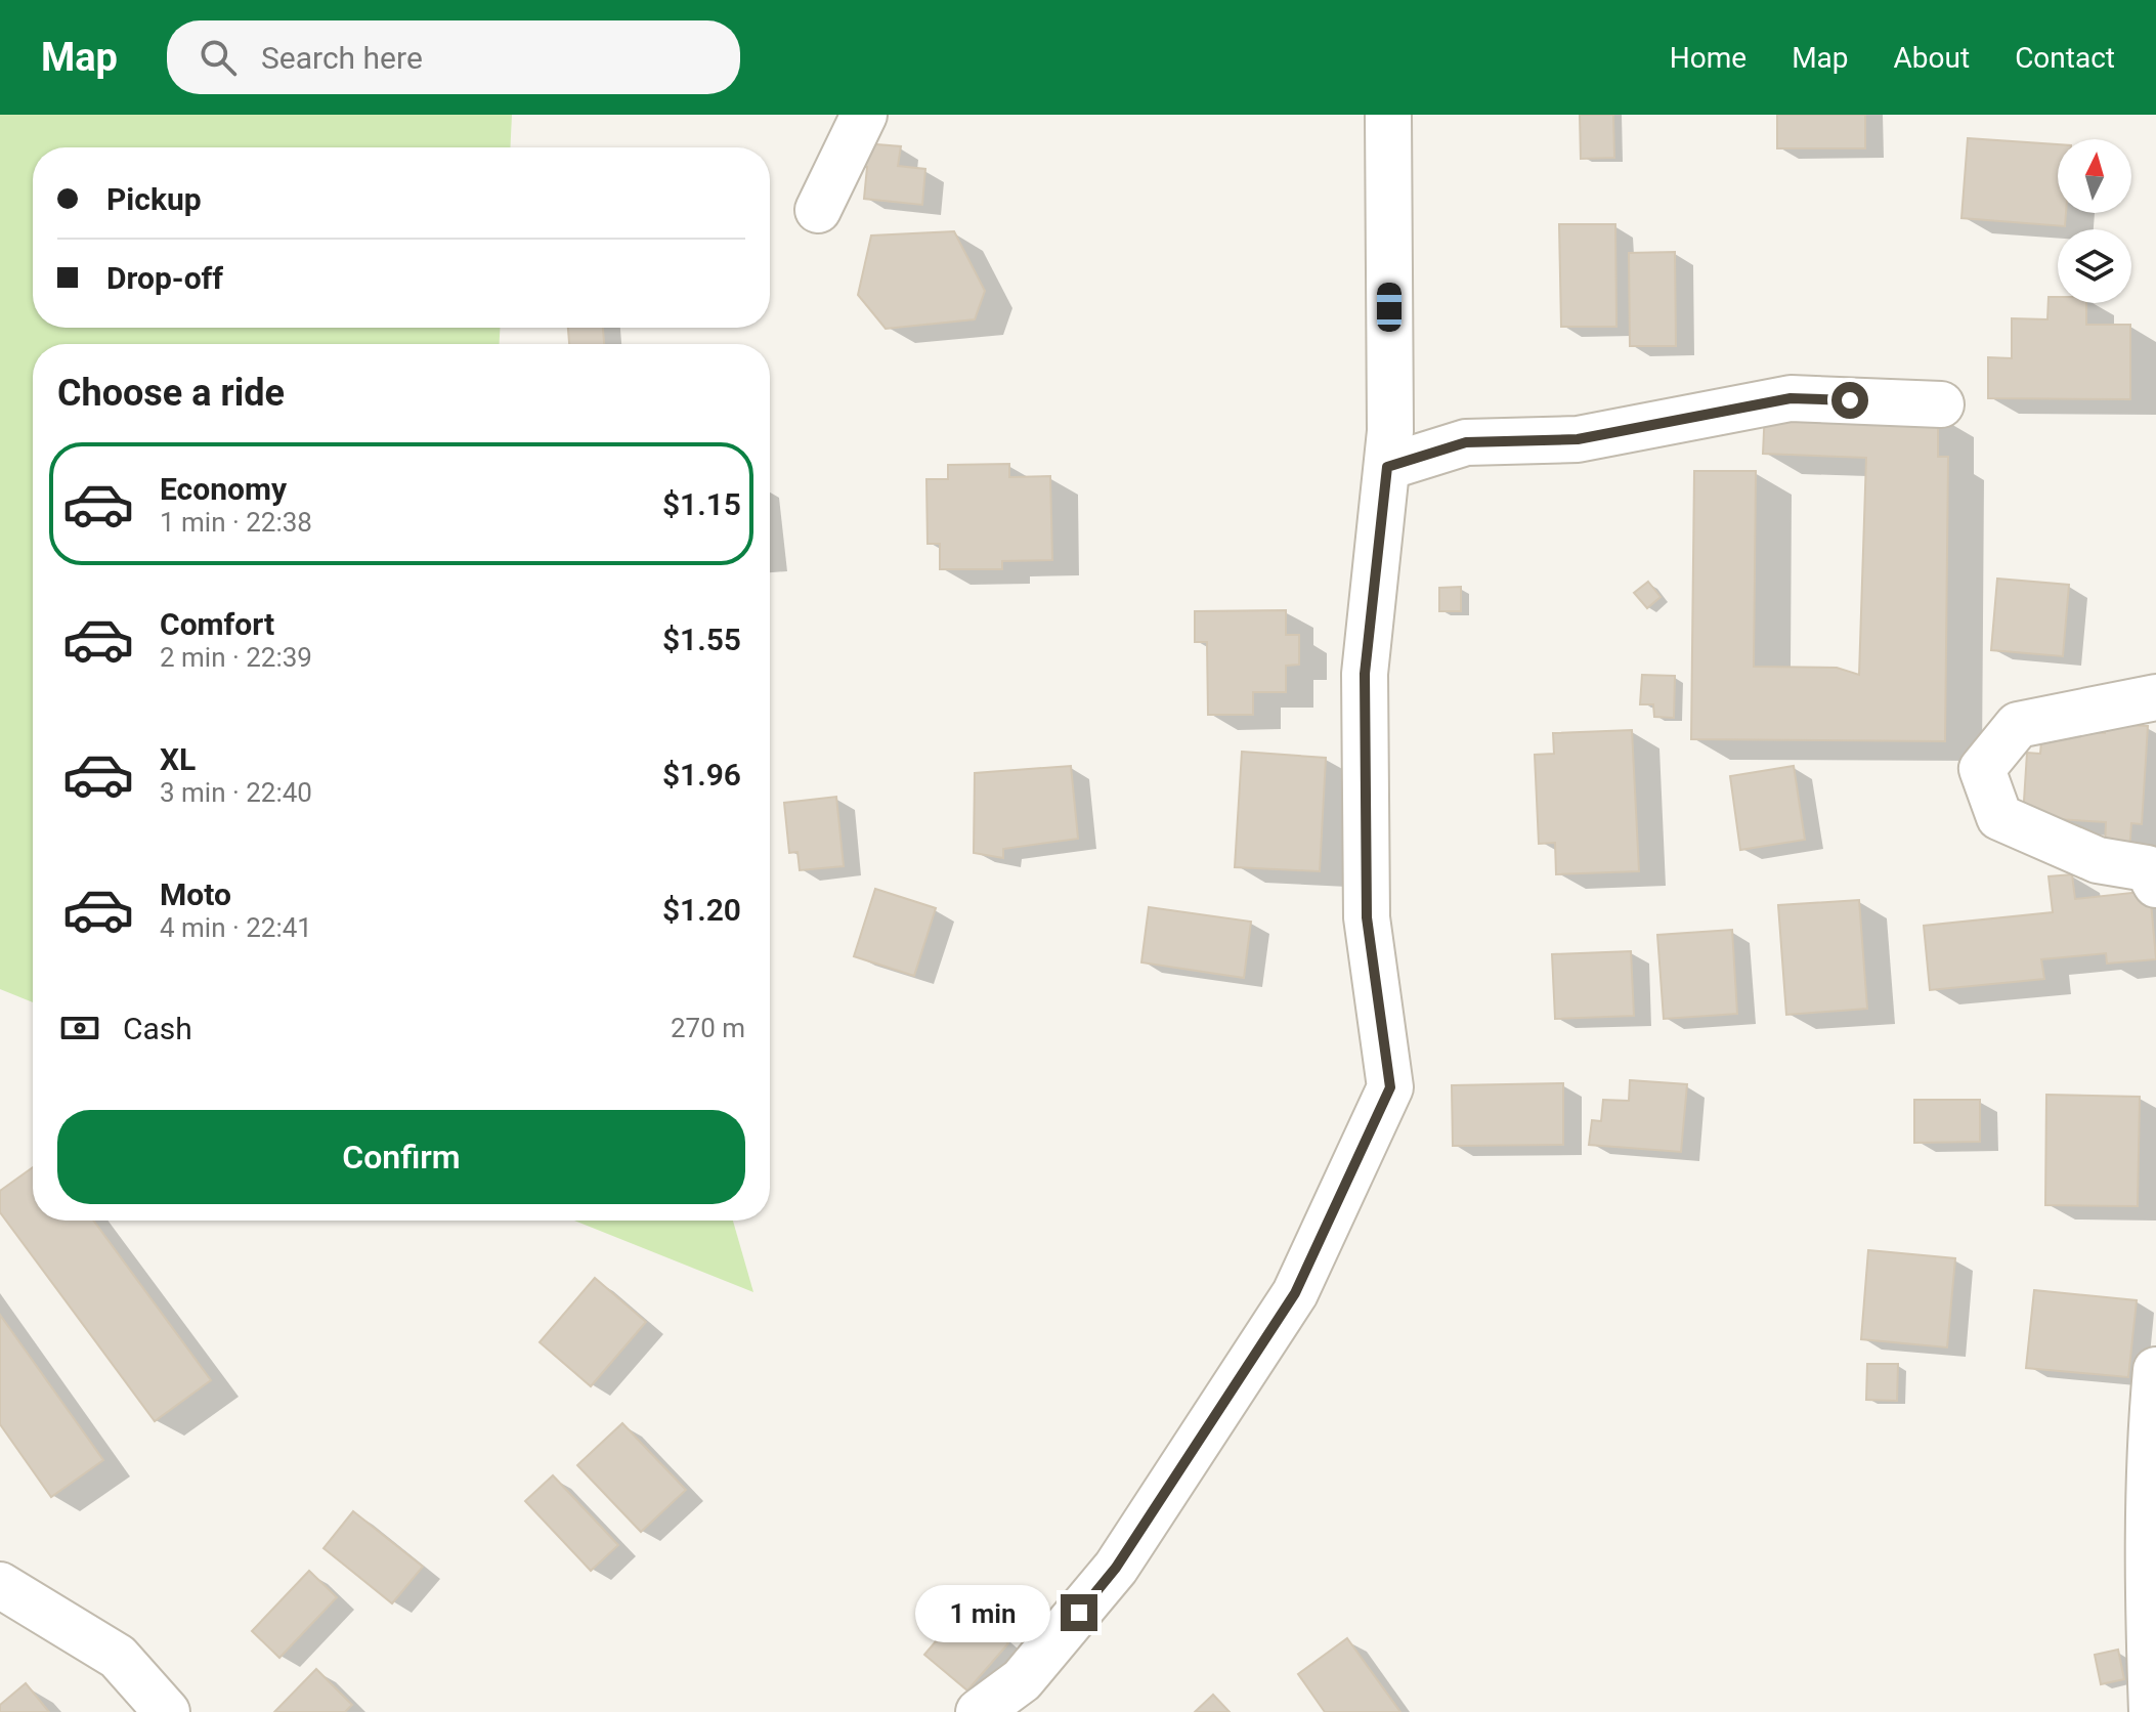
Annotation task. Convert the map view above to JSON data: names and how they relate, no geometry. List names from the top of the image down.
{
  "north": "top",
  "page": {
    "header": "Map",
    "search": "Search here",
    "nav": [
      "Home",
      "Map",
      "About",
      "Contact"
    ],
    "banner": ["Pickup", "Drop-off"],
    "heading": "Choose a ride",
    "list": [
      {
        "name": "Economy",
        "note": "1 min · 22:38",
        "value": "$1.15"
      },
      {
        "name": "Comfort",
        "note": "2 min · 22:39",
        "value": "$1.55"
      },
      {
        "name": "XL",
        "note": "3 min · 22:40",
        "value": "$1.96"
      },
      {
        "name": "Moto",
        "note": "4 min · 22:41",
        "value": "$1.20"
      }
    ],
    "pay": ["Cash", "270 m"],
    "buttons": "Confirm",
    "bubble": "1 min"
  }
}
